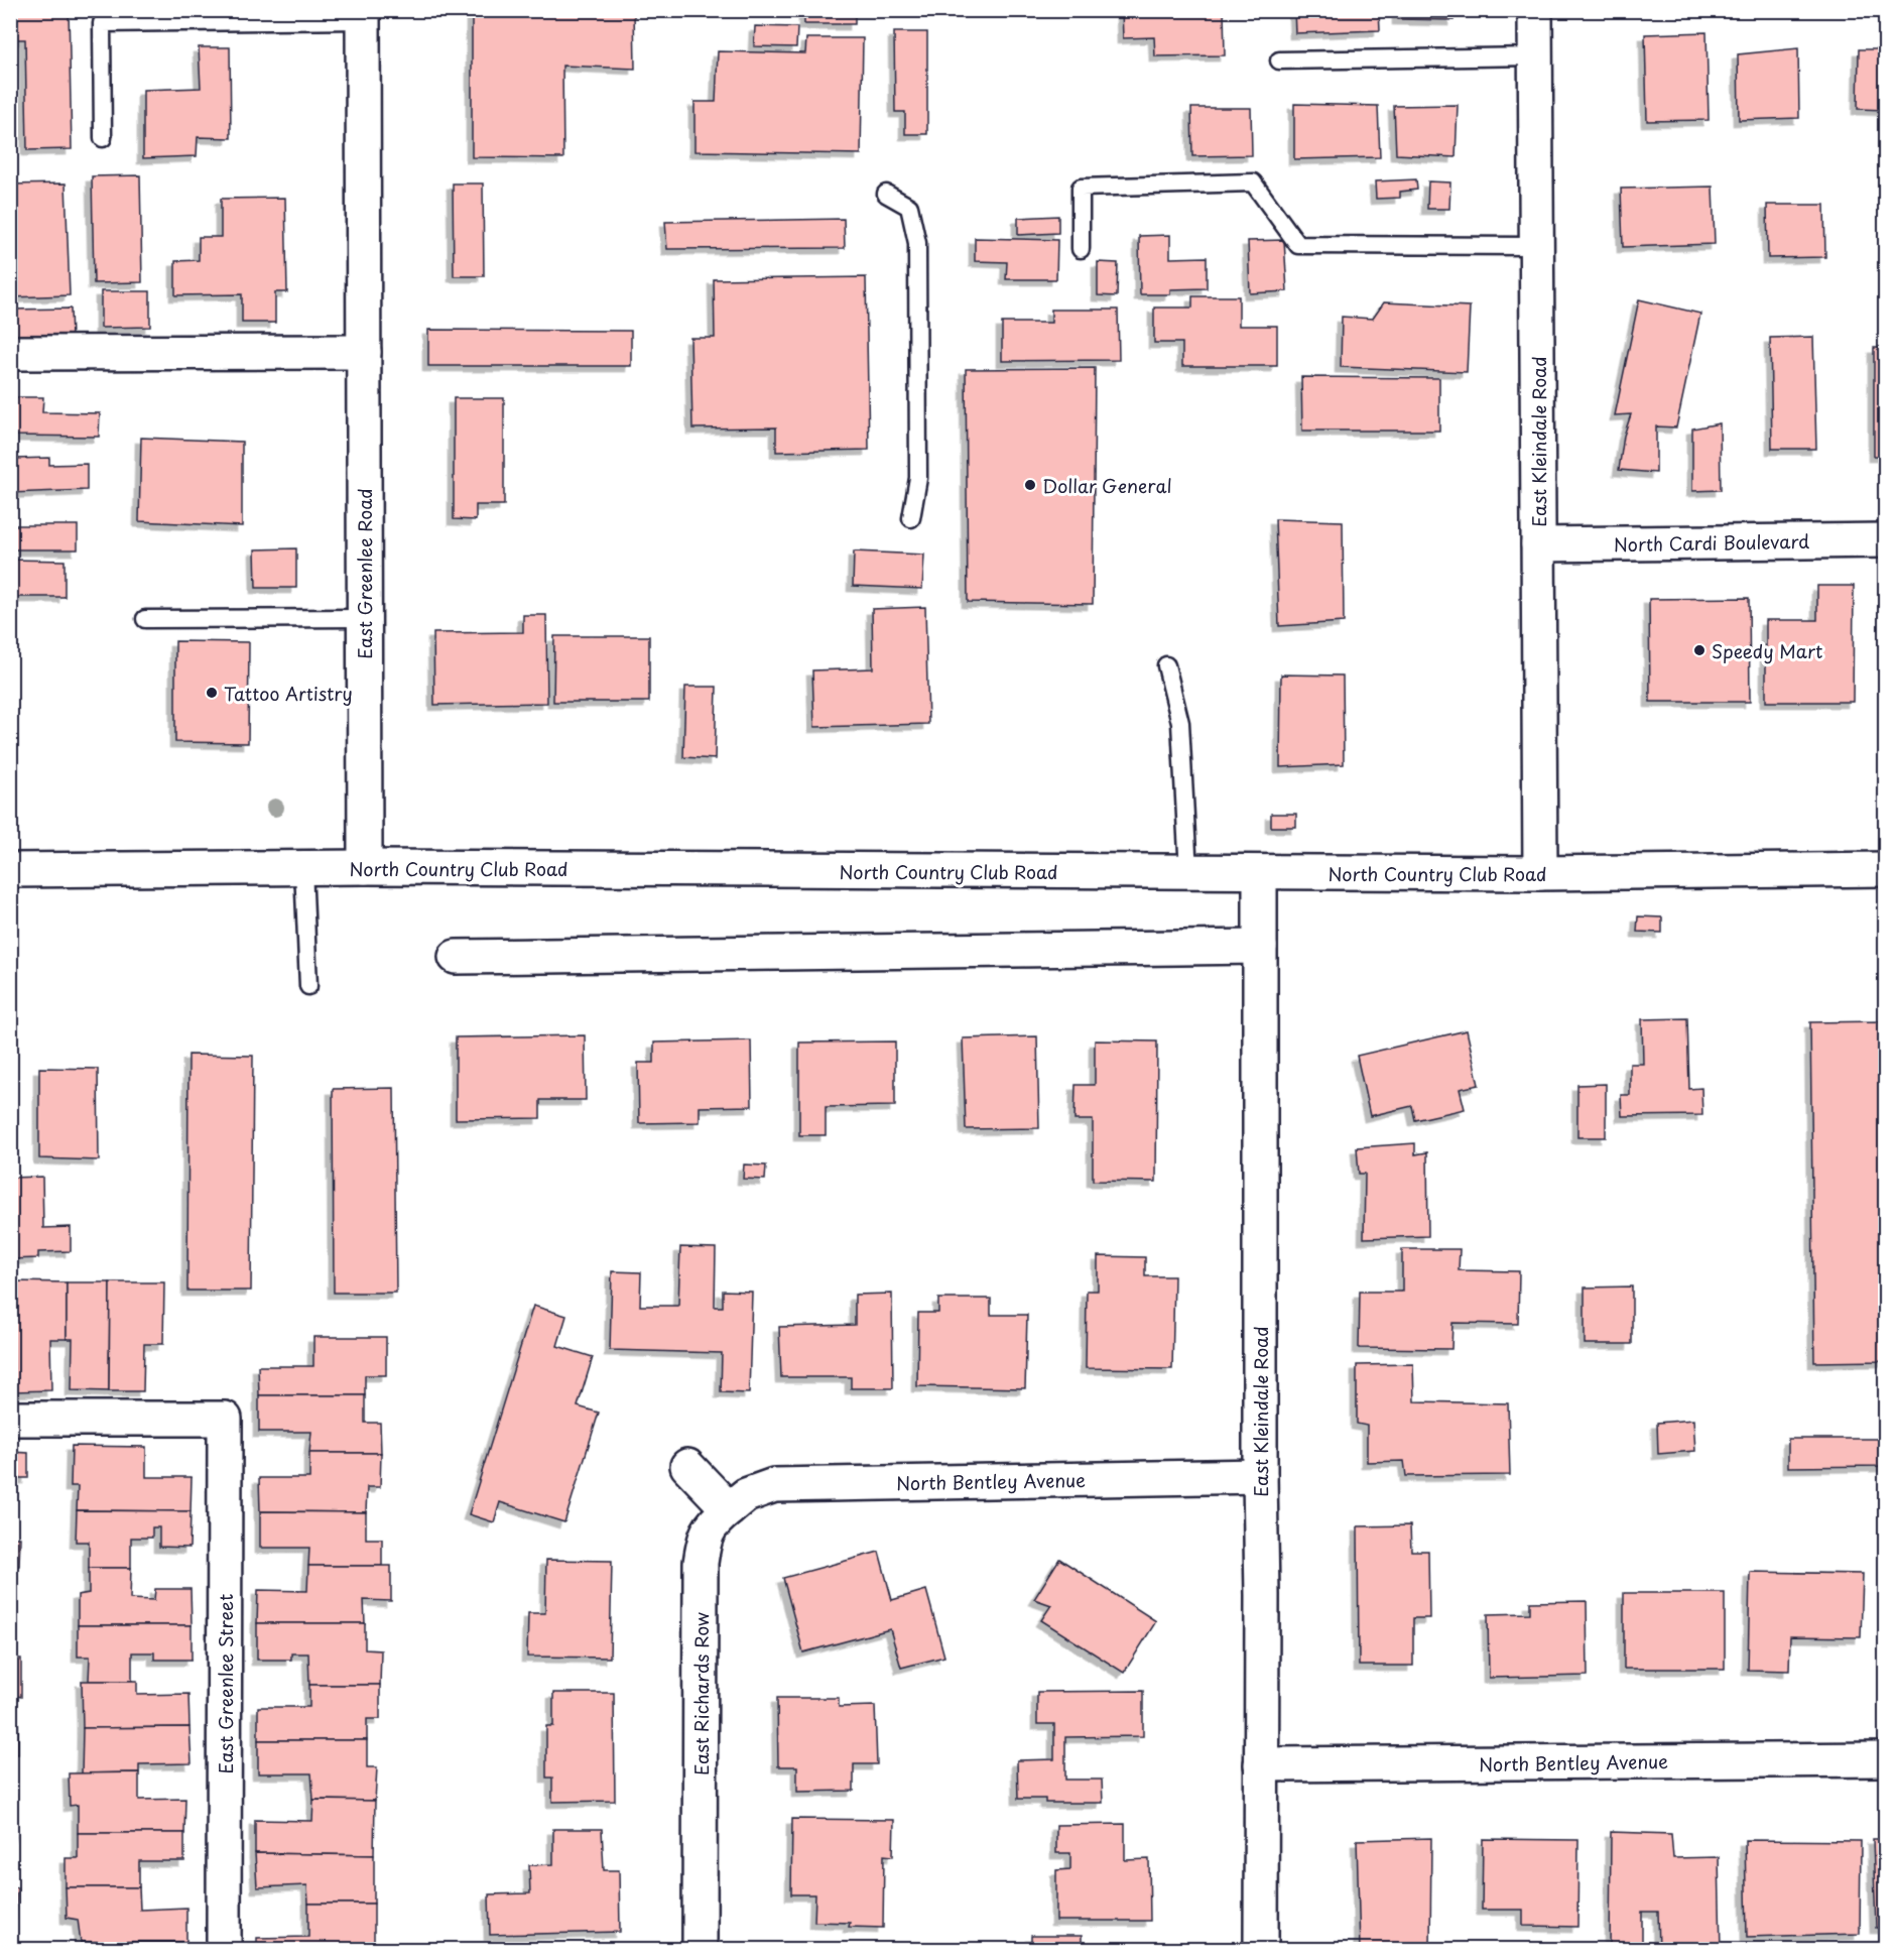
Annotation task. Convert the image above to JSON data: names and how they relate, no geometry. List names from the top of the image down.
{
  "streets": {
    "street": [
      "East Kleindale Road",
      "North Cardi Boulevard",
      "East Greenlee Road",
      "North Country Club Road",
      "North Bentley Avenue",
      "East Greenlee Street",
      "East Richards Row"
    ]
  },
  "crossings": [
    ["East Kleindale Road", "North Cardi Boulevard"],
    ["East Kleindale Road", "North Country Club Road"],
    ["East Kleindale Road", "North Bentley Avenue"],
    ["East Greenlee Road", "North Country Club Road"],
    ["North Bentley Avenue", "East Richards Row"]
  ],
  "places": ["Dollar General", "Speedy Mart", "Tattoo Artistry"]
}
